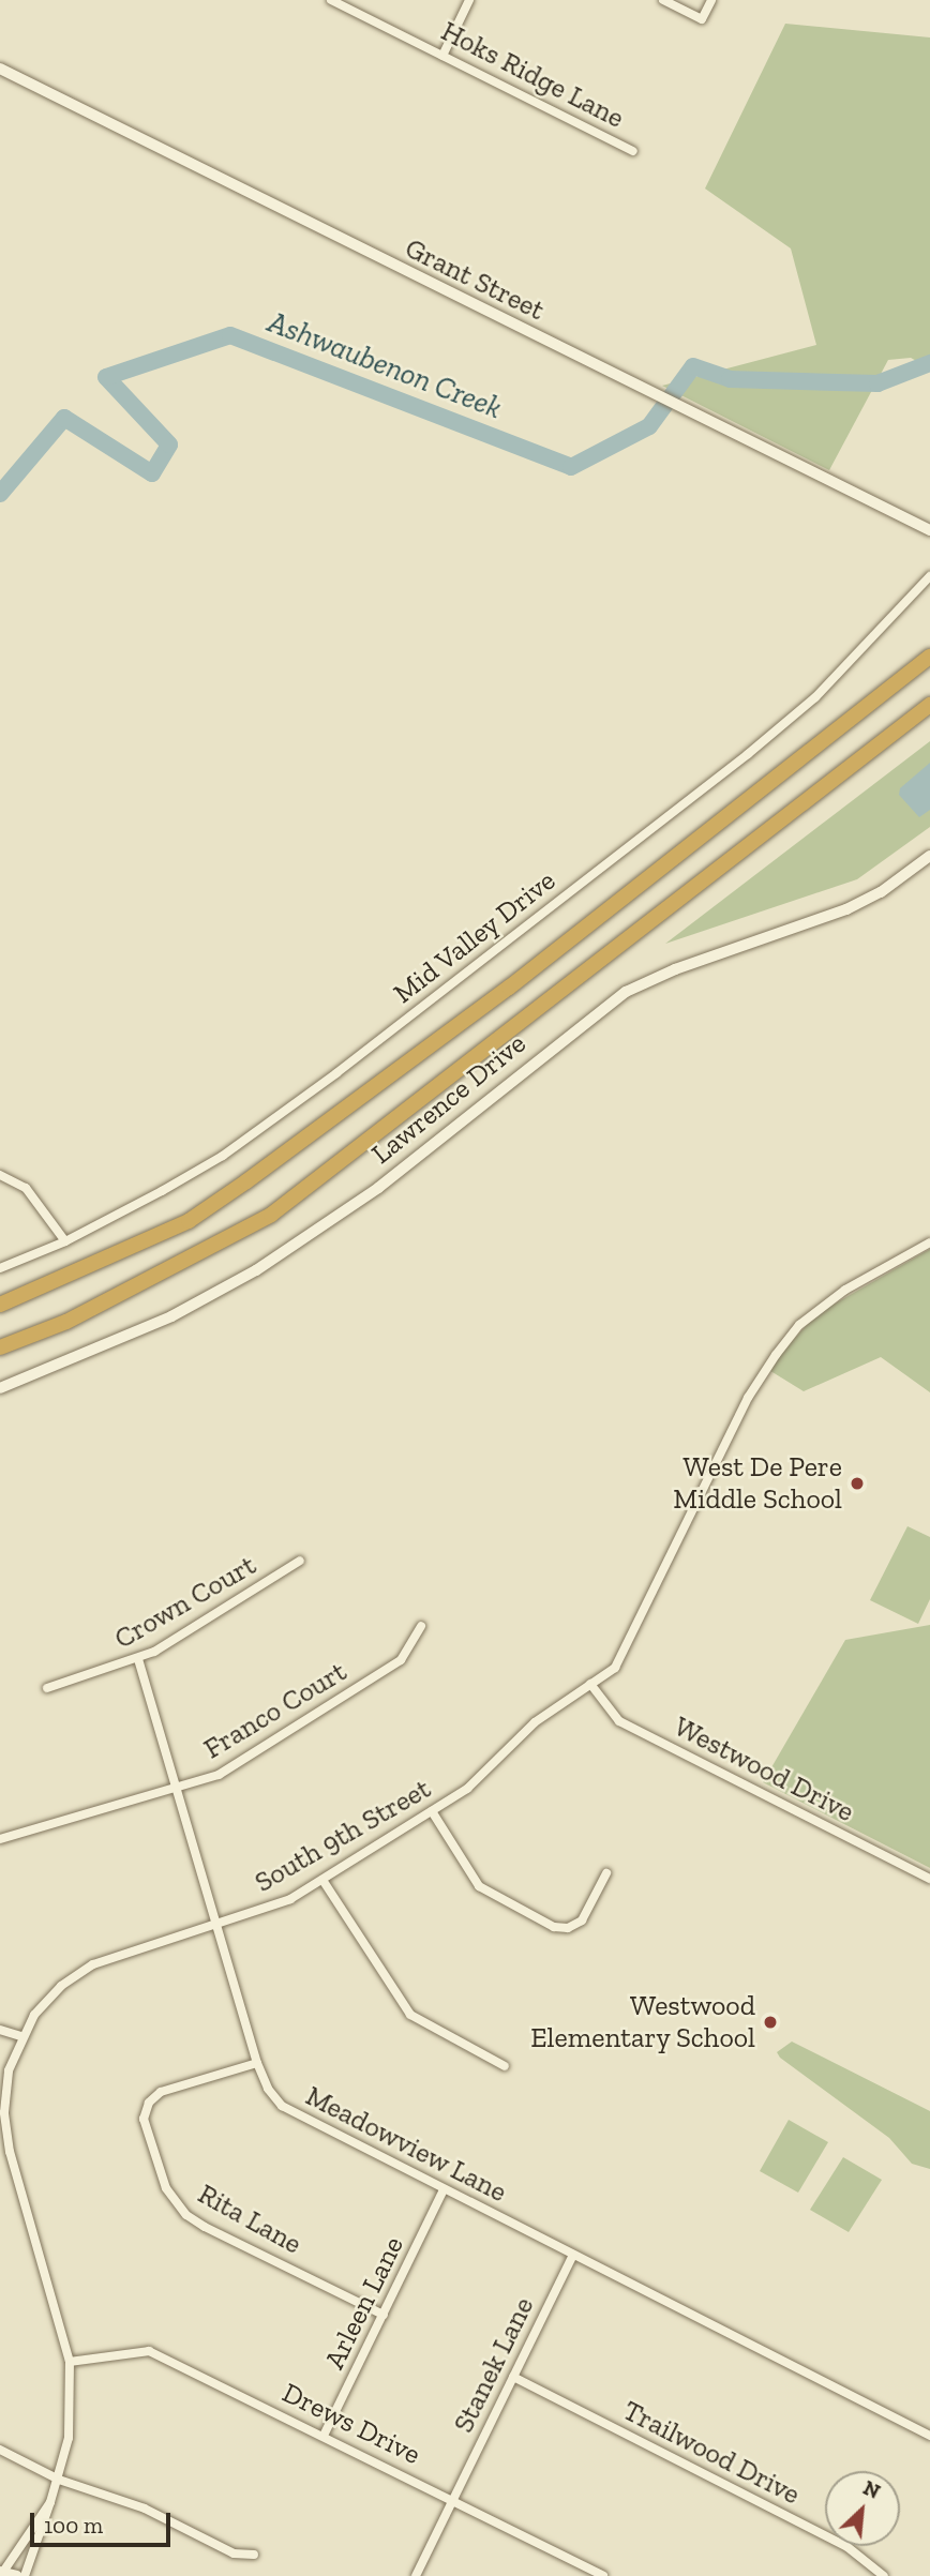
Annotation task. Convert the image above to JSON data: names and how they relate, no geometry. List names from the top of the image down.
{
  "streets": {
    "main road": ["Lawrence Drive"],
    "street": [
      "Hoks Ridge Lane",
      "Grant Street",
      "Mid Valley Drive",
      "Crown Court",
      "Franco Court",
      "Westwood Drive",
      "South 9th Street",
      "Meadowview Lane",
      "Rita Lane",
      "Arleen Lane",
      "Stanek Lane",
      "Drews Drive",
      "Trailwood Drive"
    ]
  },
  "crossings": [
    ["Crown Court", "Meadowview Lane"],
    ["Franco Court", "Meadowview Lane"],
    ["Westwood Drive", "South 9th Street"],
    ["South 9th Street", "Meadowview Lane"],
    ["South 9th Street", "Drews Drive"],
    ["Meadowview Lane", "Rita Lane"],
    ["Meadowview Lane", "Arleen Lane"],
    ["Meadowview Lane", "Stanek Lane"],
    ["Rita Lane", "Arleen Lane"],
    ["Arleen Lane", "Drews Drive"],
    ["Stanek Lane", "Drews Drive"],
    ["Stanek Lane", "Trailwood Drive"]
  ],
  "water": ["Ashwaubenon Creek"],
  "places": ["West De Pere Middle School", "Westwood Elementary School"],
  "scale_bar": "100 m",
  "north": "top right"
}
